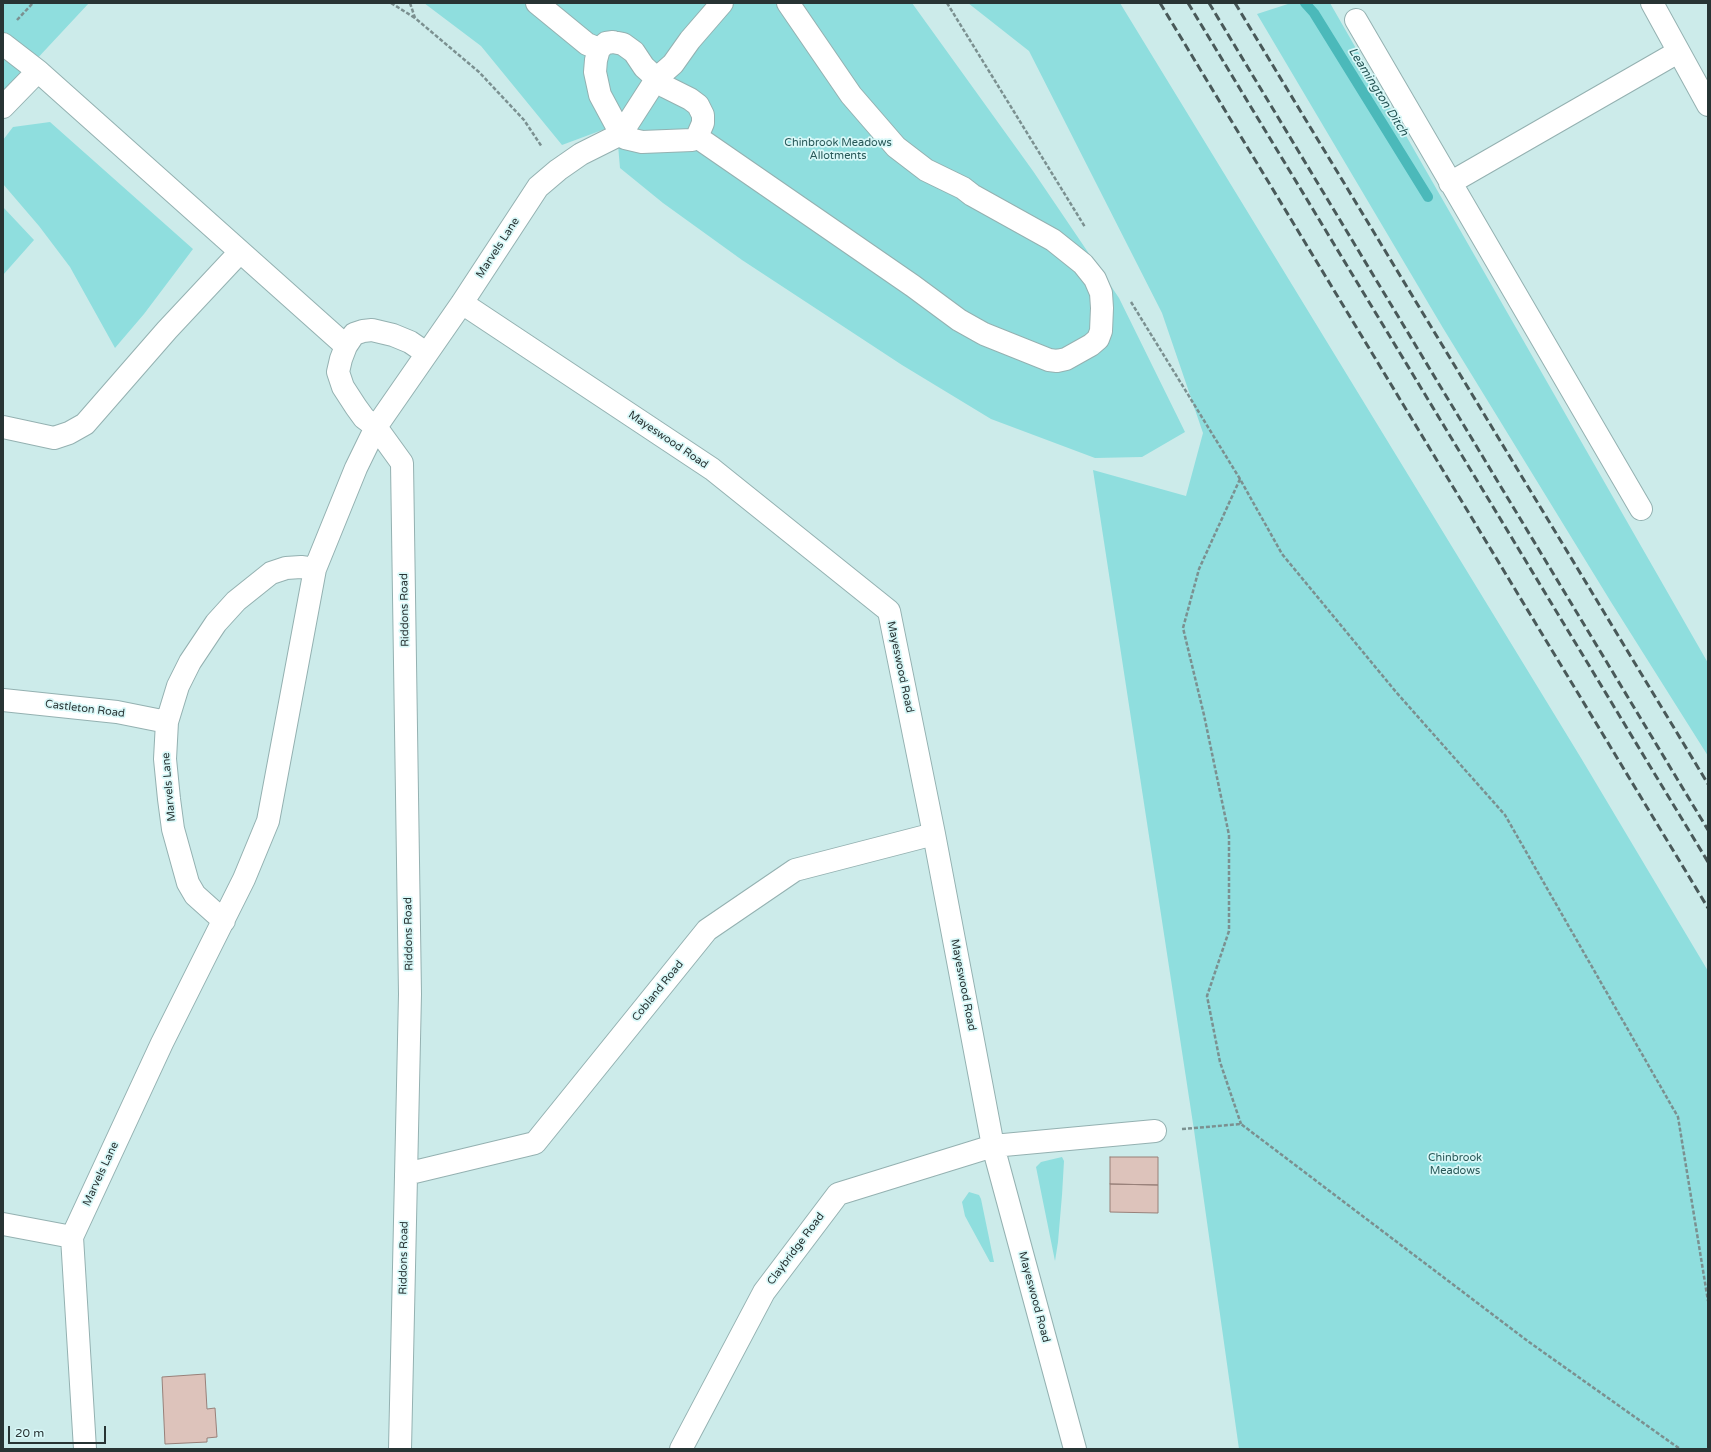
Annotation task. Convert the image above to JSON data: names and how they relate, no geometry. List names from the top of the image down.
{
  "streets": {
    "street": [
      "Marvels Lane",
      "Mayeswood Road",
      "Riddons Road",
      "Castleton Road",
      "Cobland Road",
      "Claybridge Road"
    ]
  },
  "crossings": [
    ["Marvels Lane", "Mayeswood Road"],
    ["Marvels Lane", "Riddons Road"],
    ["Marvels Lane", "Castleton Road"],
    ["Mayeswood Road", "Cobland Road"],
    ["Mayeswood Road", "Claybridge Road"],
    ["Riddons Road", "Cobland Road"]
  ],
  "water": ["Leamington Ditch"],
  "parks": ["Chinbrook Meadows Allotments", "Chinbrook Meadows"],
  "scale_bar": "20 m"
}
